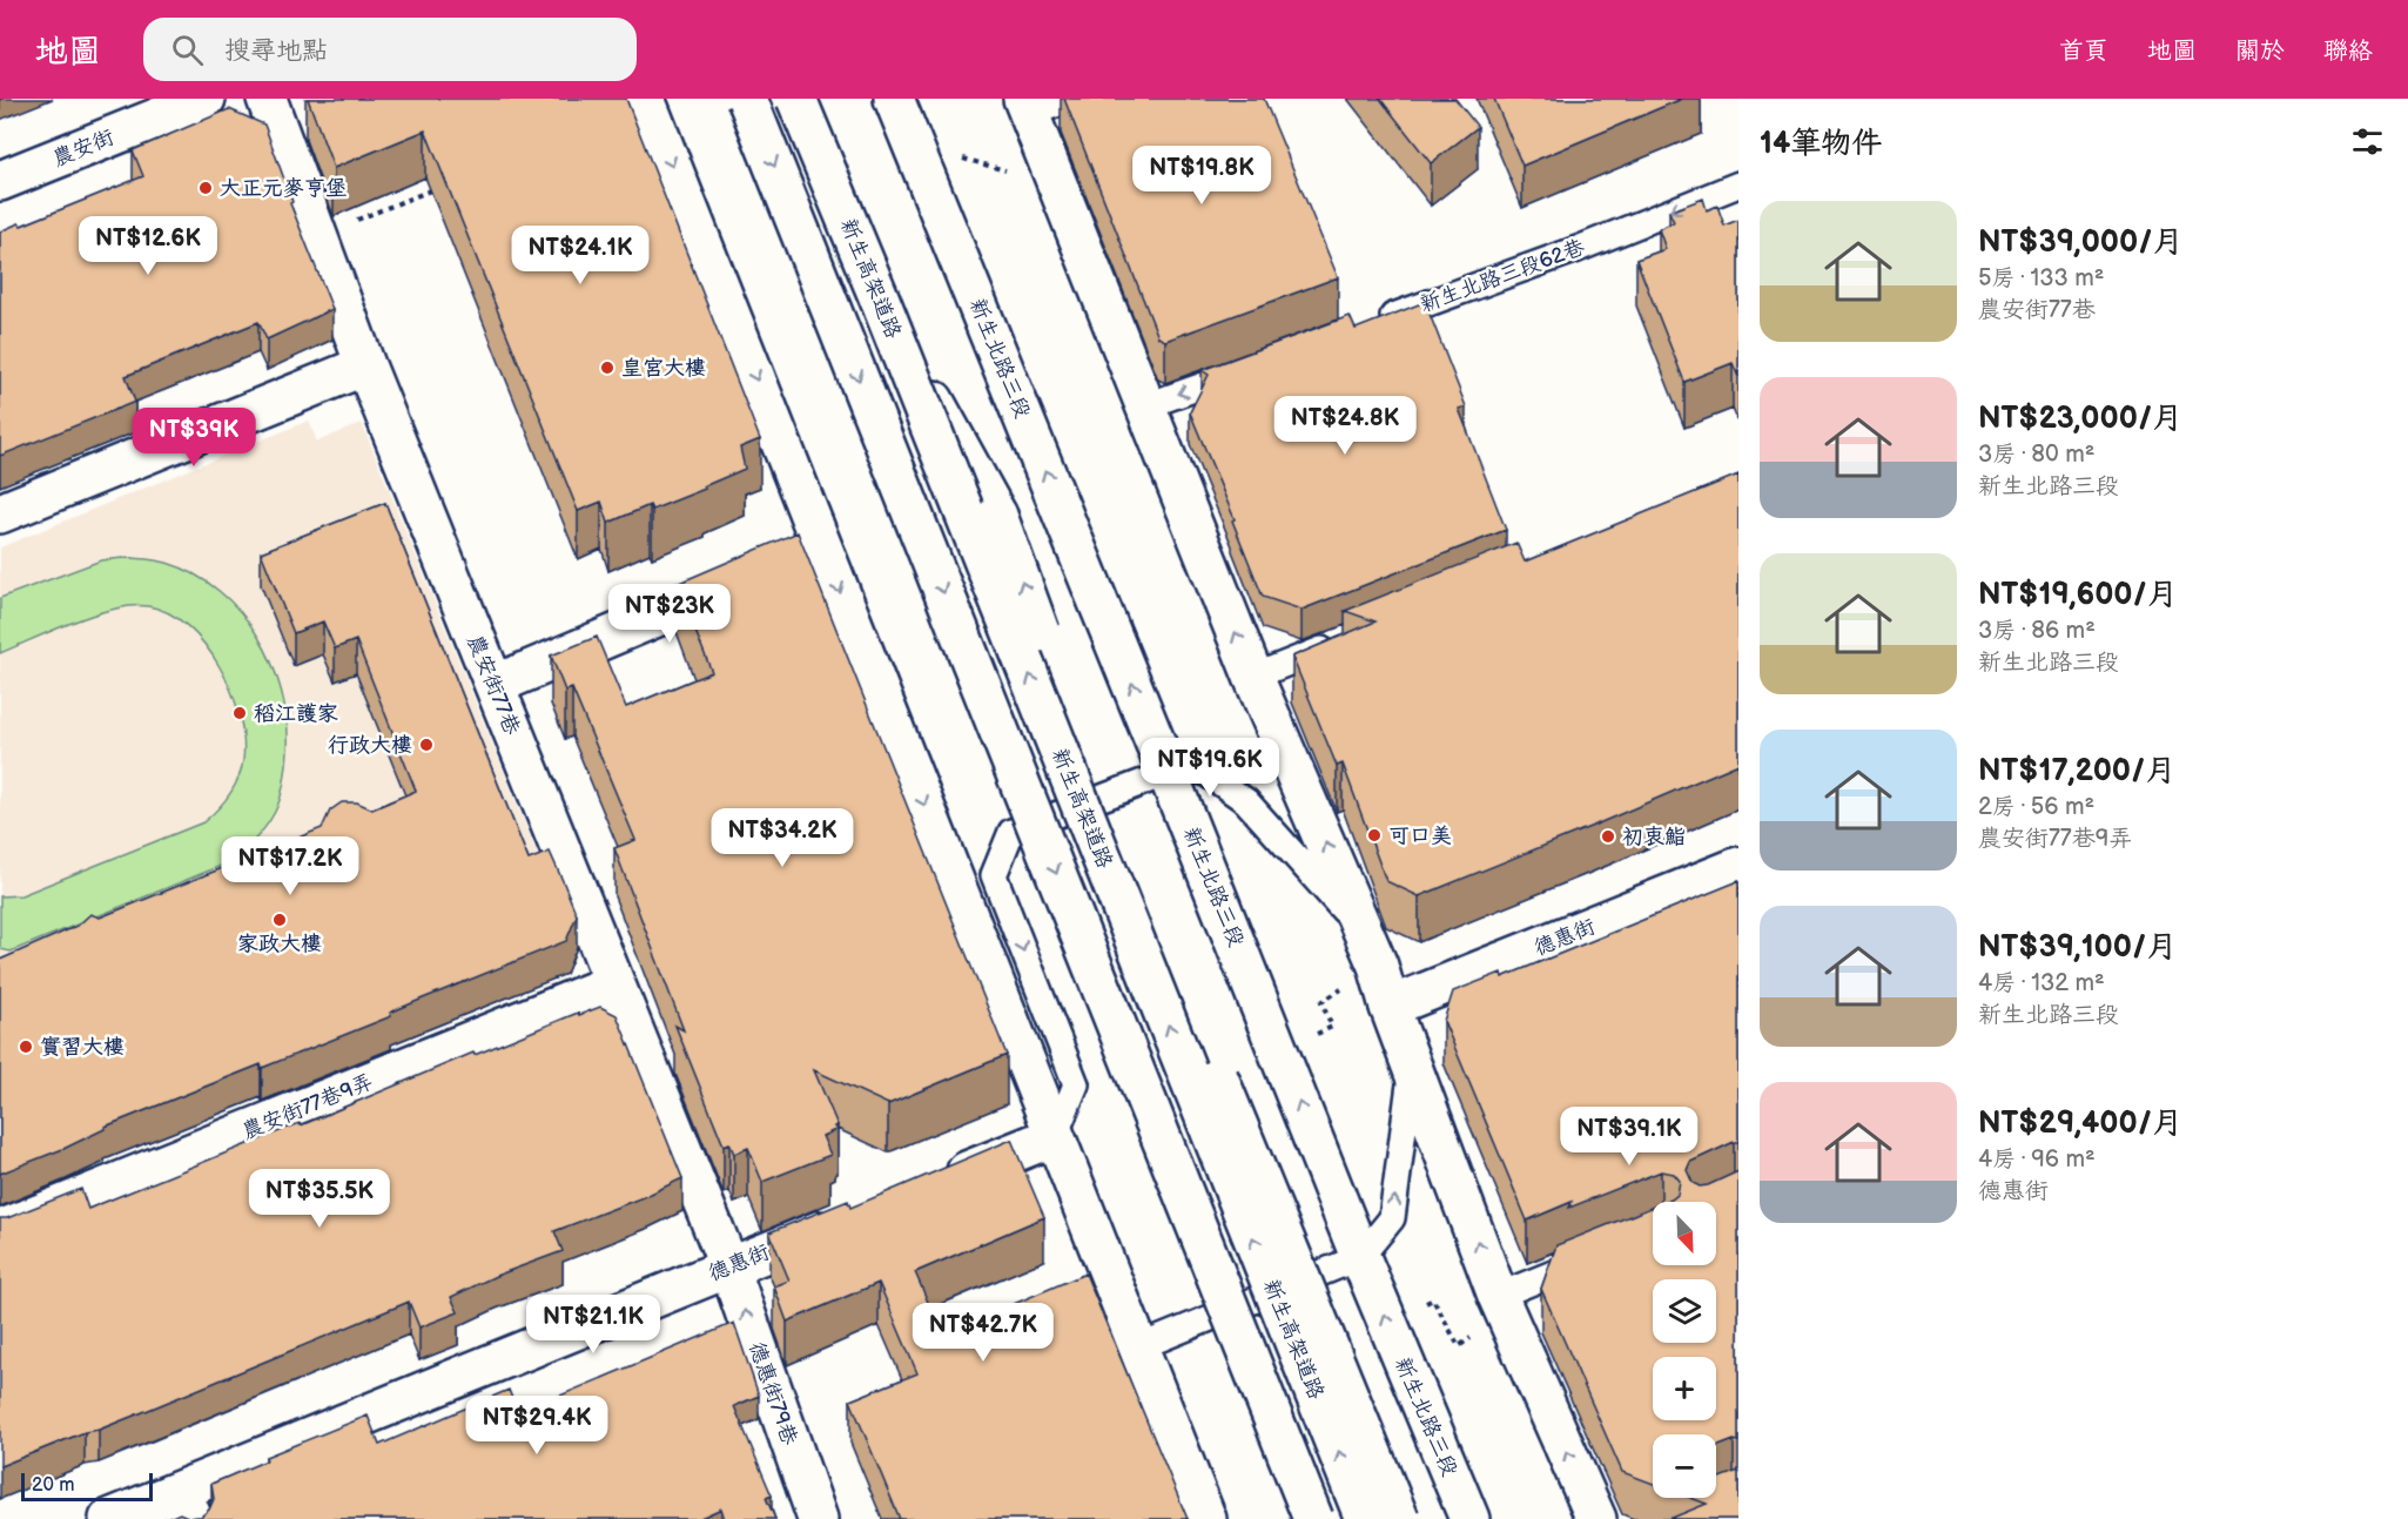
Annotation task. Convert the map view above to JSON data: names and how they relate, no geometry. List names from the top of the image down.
{
  "streets": {
    "main road": [
      "農安街",
      "新生高架道路",
      "新生北路三段",
      "農安街77巷",
      "德惠街",
      "農安街77巷9弄",
      "德惠街79巷"
    ],
    "lane": ["新生北路三段62巷"]
  },
  "crossings": [
    ["農安街77巷", "德惠街"],
    ["農安街77巷", "農安街77巷9弄"],
    ["農安街77巷", "德惠街79巷"],
    ["德惠街", "德惠街79巷"]
  ],
  "one_way": ["新生北路三段62巷", "德惠街79巷"],
  "places": [
    "大正元麥亨堡",
    "皇宮大樓",
    "稻江護家",
    "行政大樓",
    "可口美",
    "初衷鮨",
    "家政大樓",
    "實習大樓"
  ],
  "scale_bar": "20 m",
  "north": "bottom right",
  "page": {
    "header": "地圖",
    "search": "搜尋地點",
    "nav": [
      "首頁",
      "地圖",
      "關於",
      "聯絡"
    ],
    "heading": "14筆物件",
    "price": [
      "NT$19.8K",
      "NT$12.6K",
      "NT$24.1K",
      "NT$24.8K",
      "NT$39K",
      "NT$23K",
      "NT$19.6K",
      "NT$34.2K",
      "NT$17.2K",
      "NT$39.1K",
      "NT$35.5K",
      "NT$21.1K",
      "NT$42.7K",
      "NT$29.4K"
    ],
    "list": [
      {
        "name": "NT$39,000/月",
        "note": "5房 · 133 m² · 農安街77巷"
      },
      {
        "name": "NT$23,000/月",
        "note": "3房 · 80 m² · 新生北路三段"
      },
      {
        "name": "NT$19,600/月",
        "note": "3房 · 86 m² · 新生北路三段"
      },
      {
        "name": "NT$17,200/月",
        "note": "2房 · 56 m² · 農安街77巷9弄"
      },
      {
        "name": "NT$39,100/月",
        "note": "4房 · 132 m² · 新生北路三段"
      },
      {
        "name": "NT$29,400/月",
        "note": "4房 · 96 m² · 德惠街"
      }
    ],
    "map_buttons": ["+", "−"],
    "scale": "20 m"
  }
}
